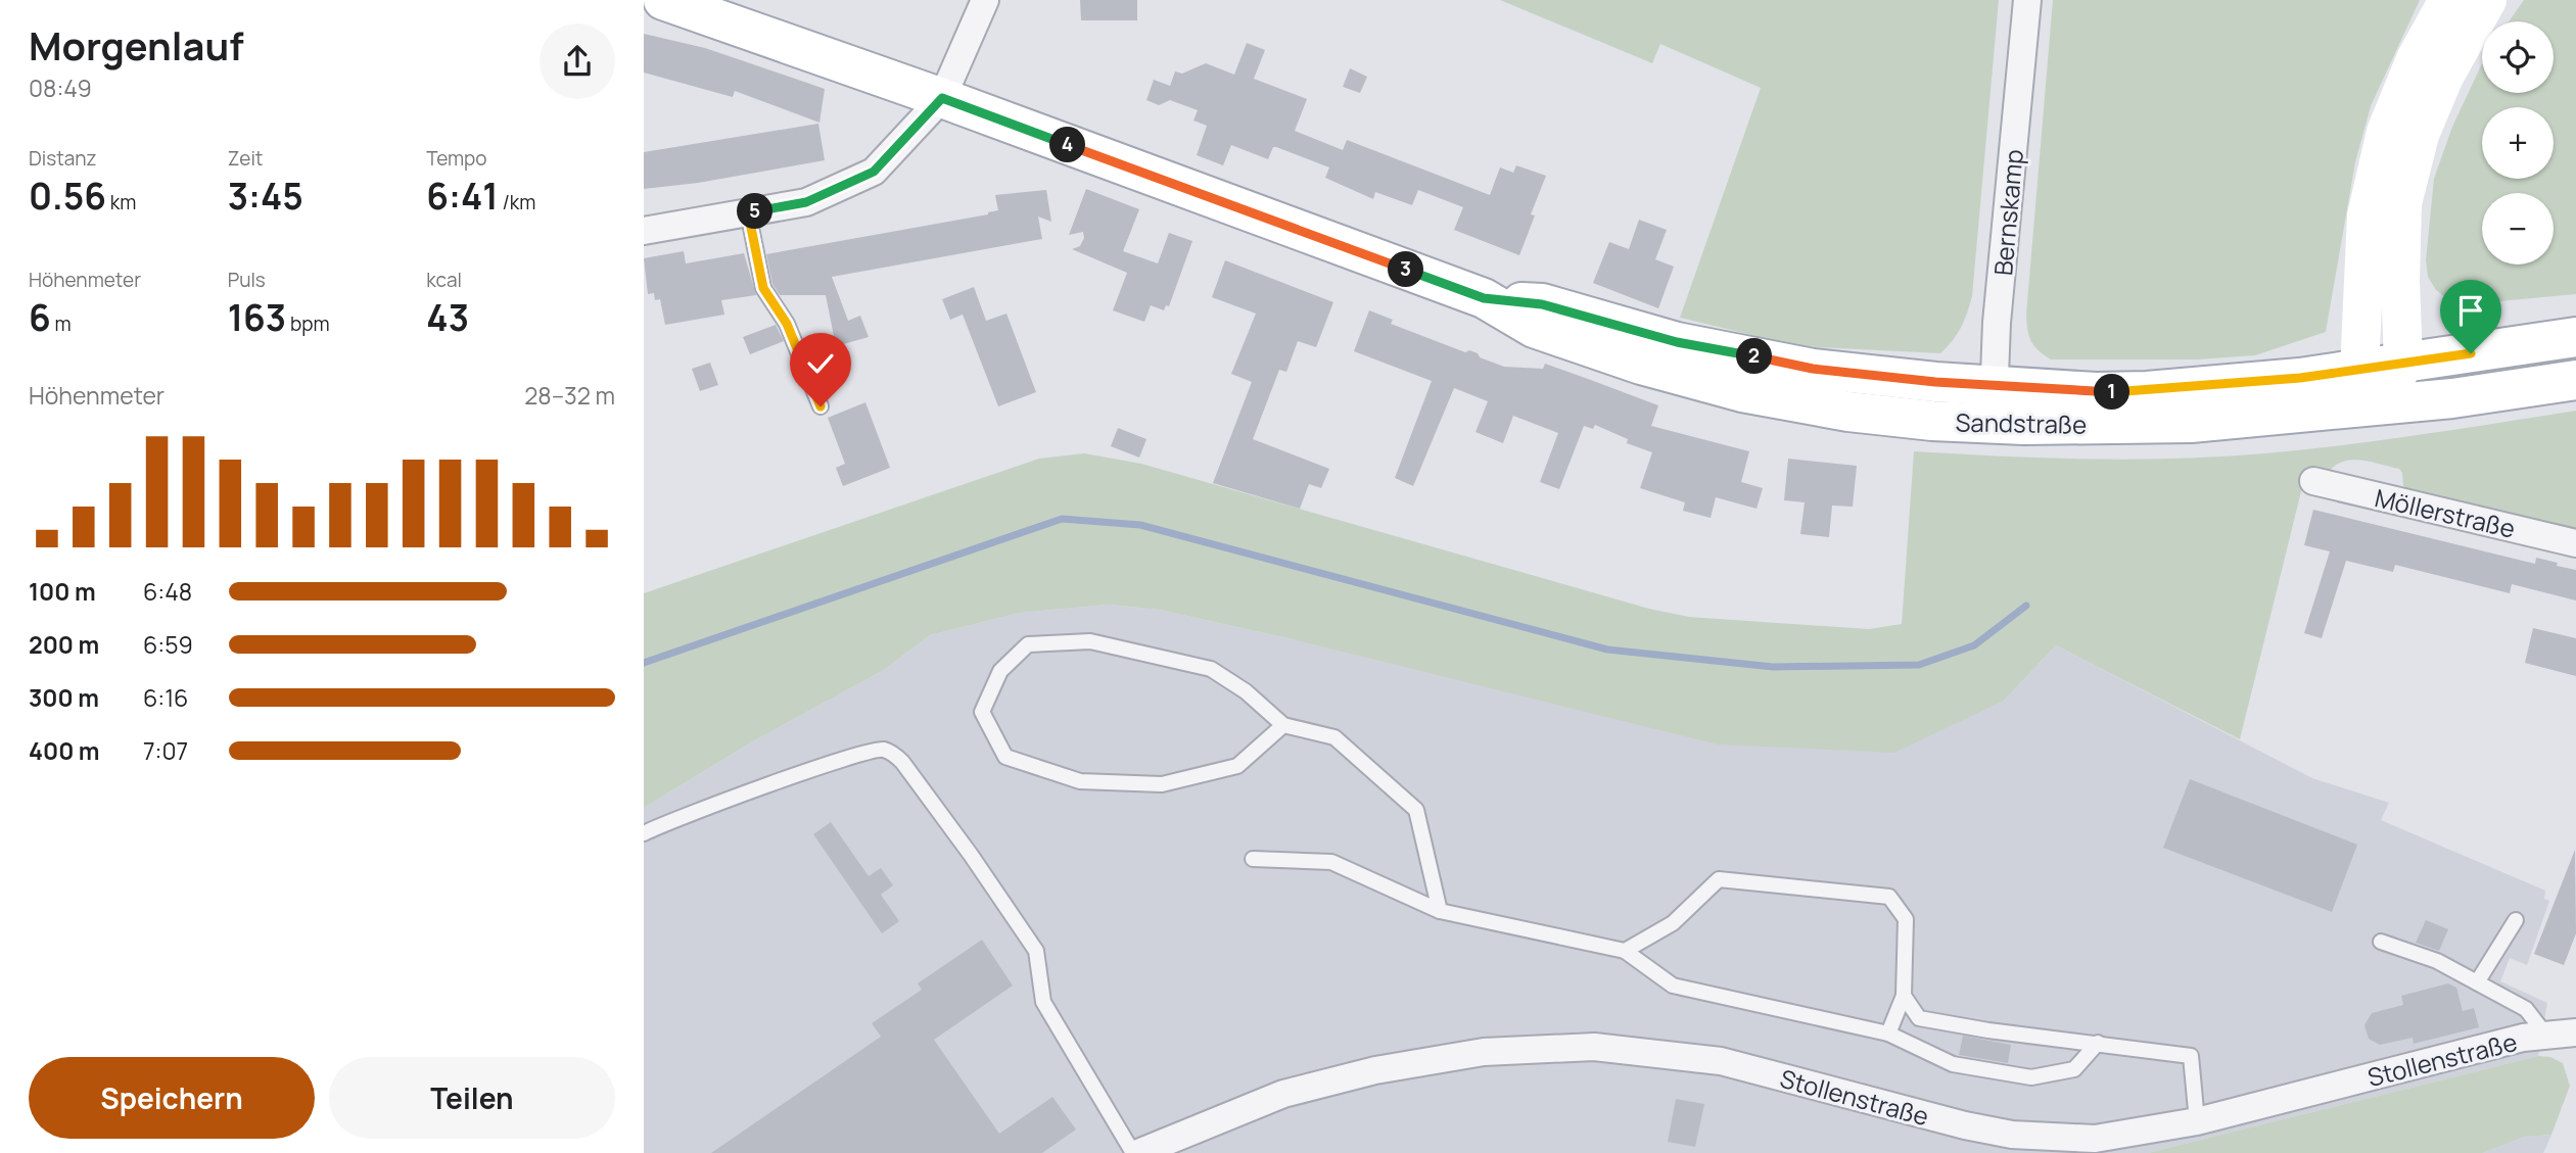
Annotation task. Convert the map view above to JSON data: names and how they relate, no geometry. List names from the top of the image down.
{
  "streets": {
    "main road": ["Sandstraße"],
    "street": ["Bernskamp", "Möllerstraße", "Stollenstraße"]
  },
  "crossings": [
    ["Bernskamp", "Sandstraße"]
  ],
  "page": {
    "heading": ["Morgenlauf", "08:49"],
    "map_buttons": ["+", "−"],
    "stats": [
      ["Distanz", "0.56 km"],
      ["Zeit", "3:45"],
      ["Tempo", "6:41 /km"],
      ["Höhenmeter", "6 m"],
      ["Puls", "163 bpm"],
      ["kcal", "43"]
    ],
    "pins": [
      "4",
      "5",
      "3",
      "2",
      "1"
    ],
    "chart": ["Höhenmeter", "28–32 m"],
    "list": [
      {
        "name": "100 m",
        "note": "6:48"
      },
      {
        "name": "200 m",
        "note": "6:59"
      },
      {
        "name": "300 m",
        "note": "6:16"
      },
      {
        "name": "400 m",
        "note": "7:07"
      }
    ],
    "buttons": ["Speichern", "Teilen"]
  }
}
